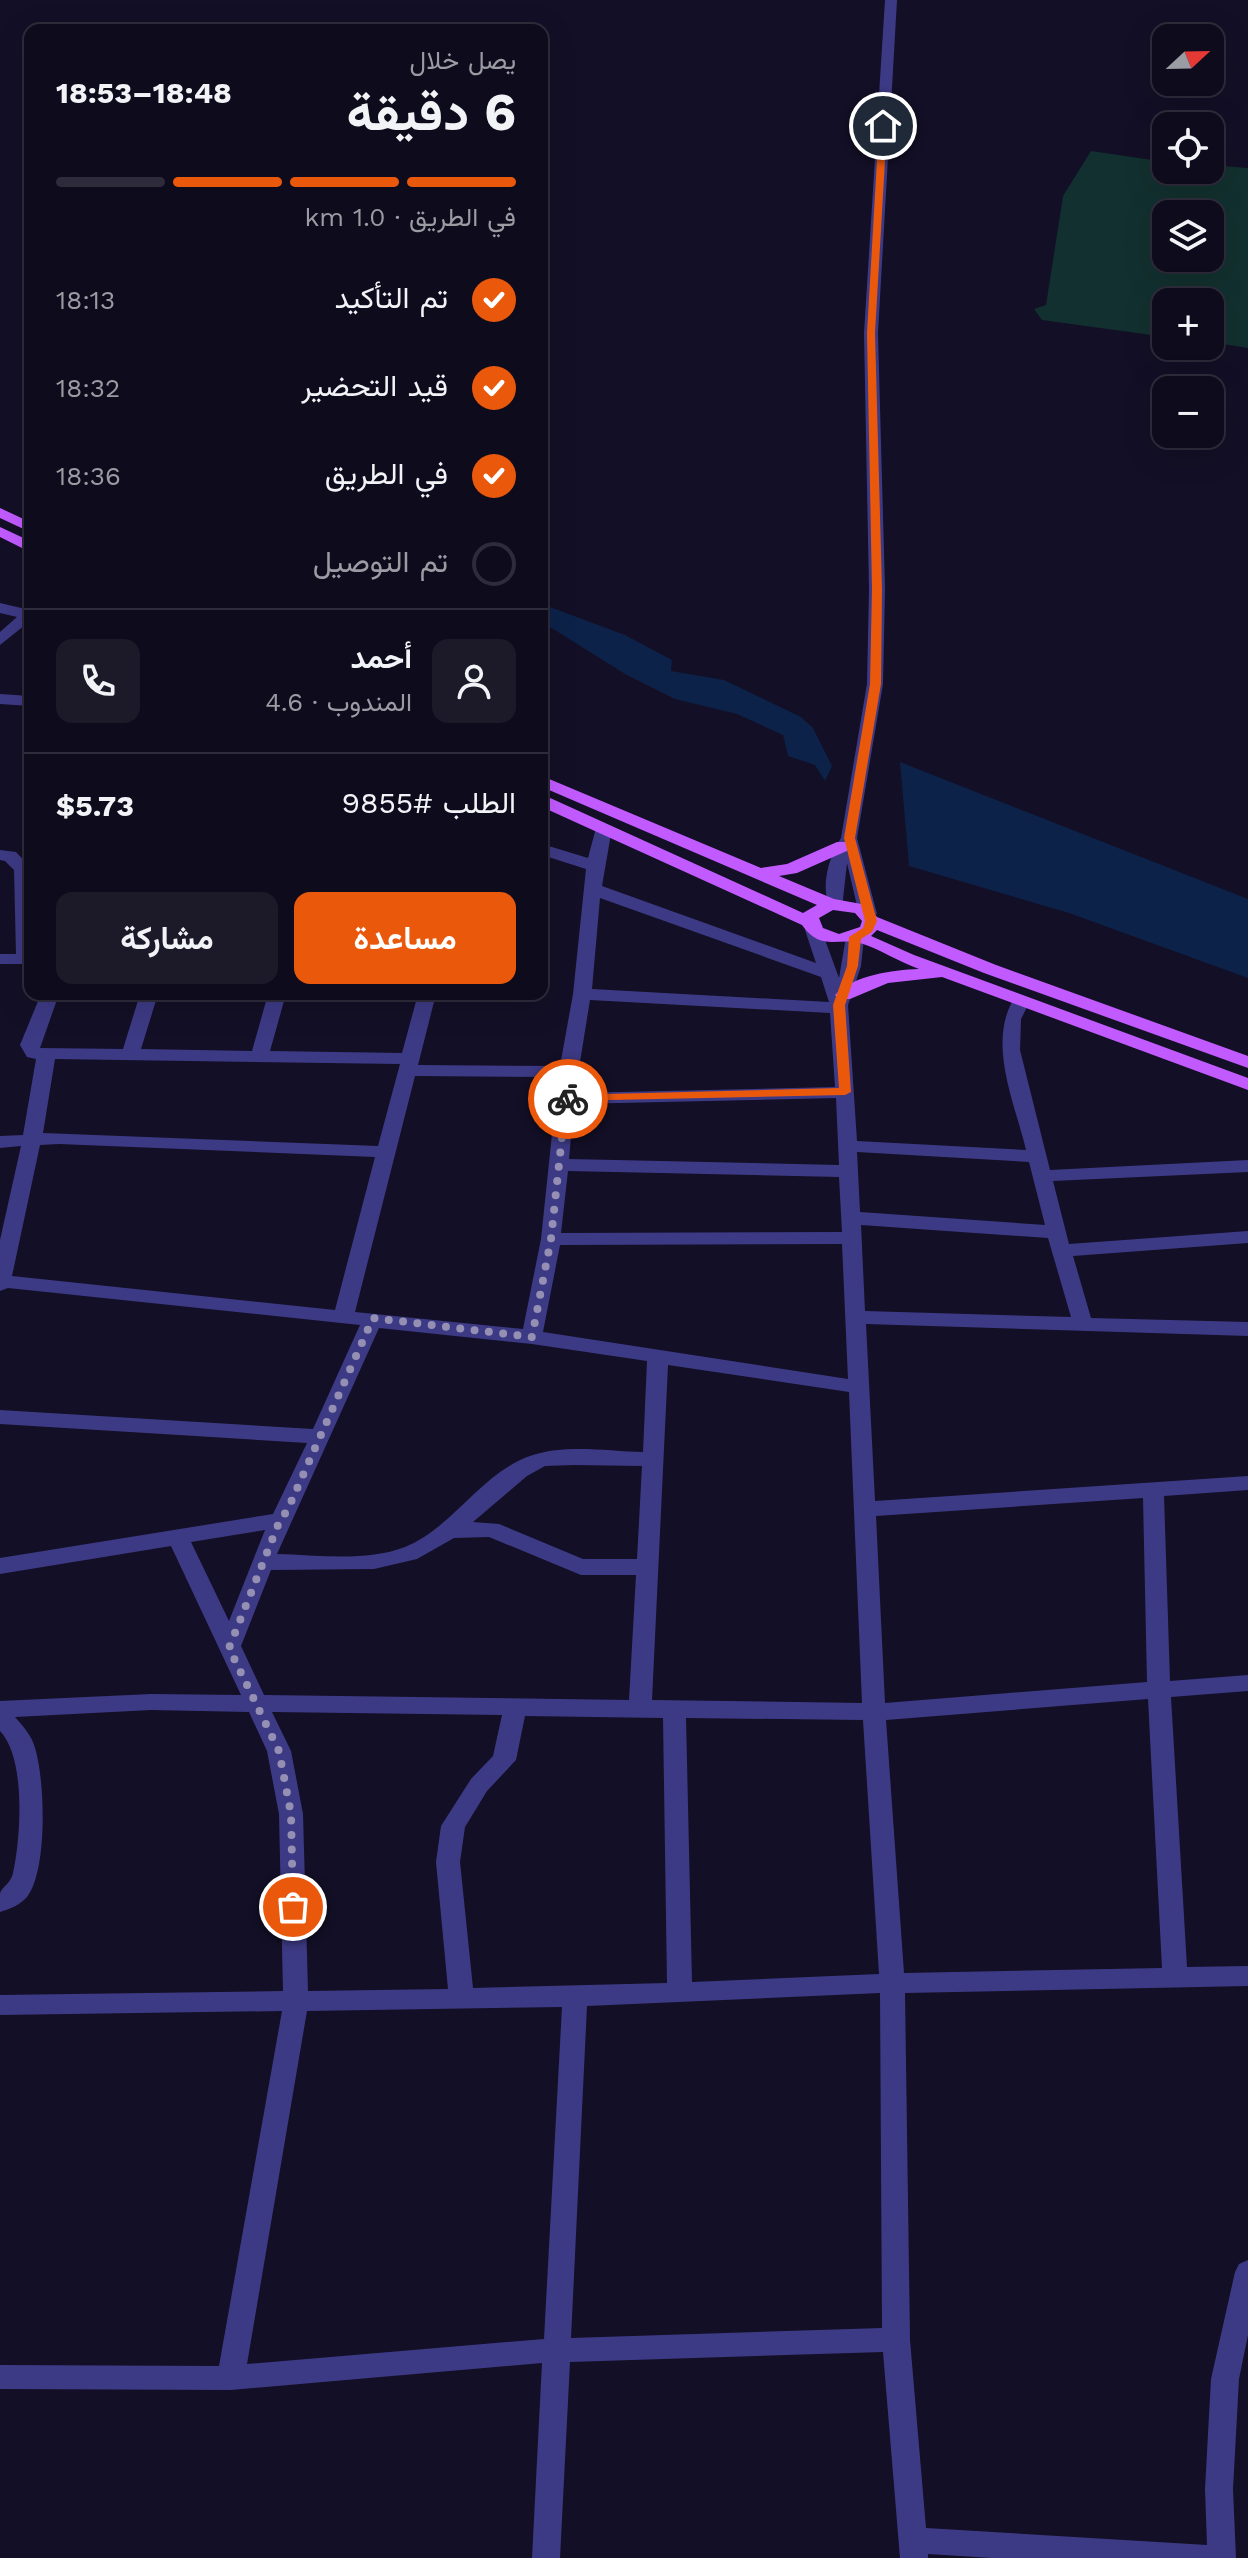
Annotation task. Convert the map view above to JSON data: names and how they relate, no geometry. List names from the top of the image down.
{
  "north": "right",
  "page": {
    "map_buttons": ["+", "−"],
    "heading": ["6 دقيقة", "يصل خلال", "18:48–18:53"],
    "panel": [
      "أحمد",
      "المندوب · 4.6",
      "الطلب #9855",
      "$5.73"
    ],
    "bar": "في الطريق · 1.0 km",
    "list": [
      ["تم التأكيد", "18:13"],
      ["قيد التحضير", "18:32"],
      ["في الطريق", "18:36"],
      "تم التوصيل"
    ],
    "buttons": ["مساعدة", "مشاركة"]
  }
}
